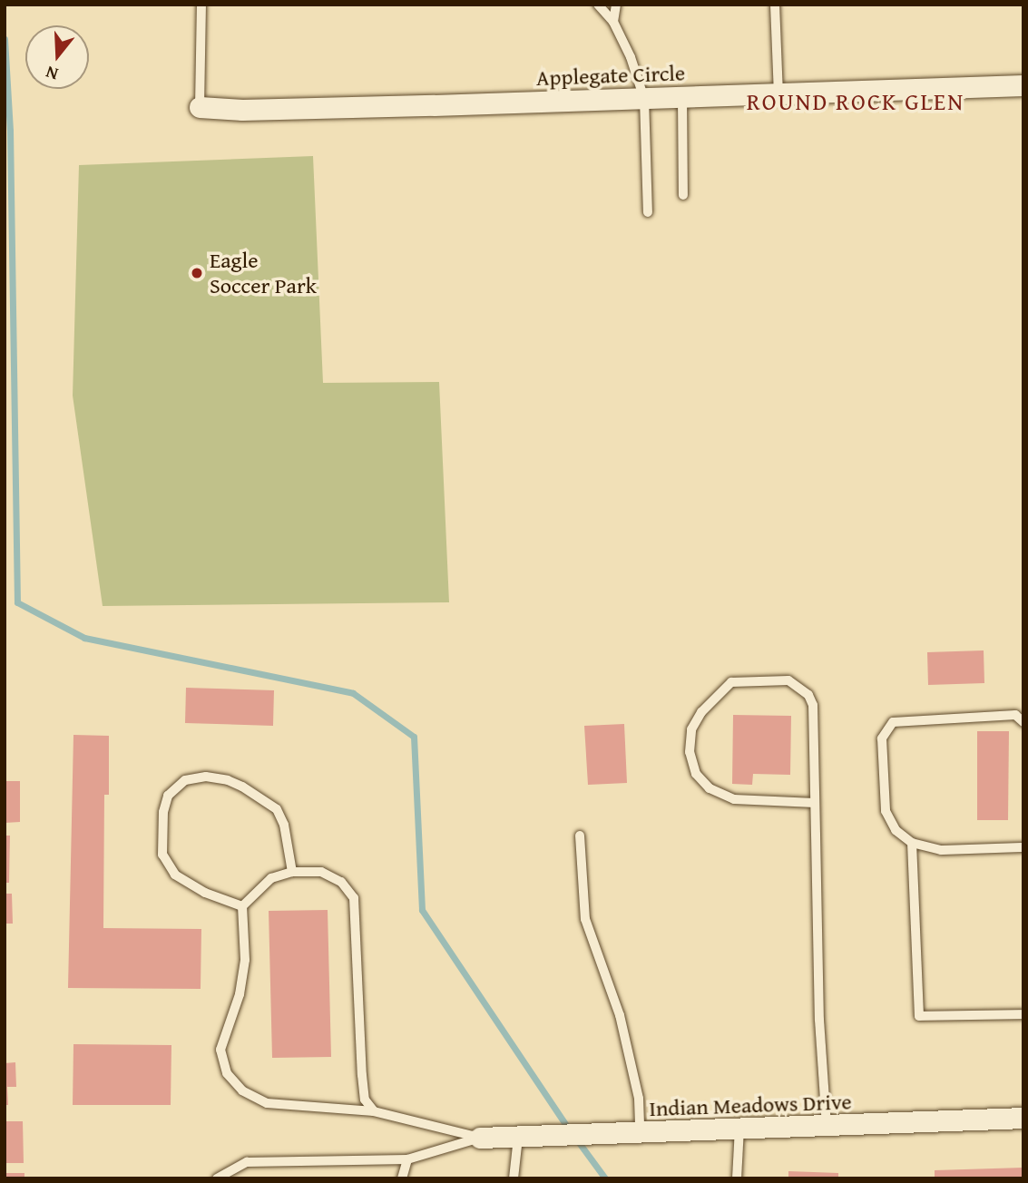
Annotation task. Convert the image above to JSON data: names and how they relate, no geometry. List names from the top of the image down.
{
  "streets": {
    "street": ["Applegate Circle", "Indian Meadows Drive"]
  },
  "districts": ["ROUND ROCK GLEN"],
  "places": ["Eagle Soccer Park"],
  "north": "bottom"
}
